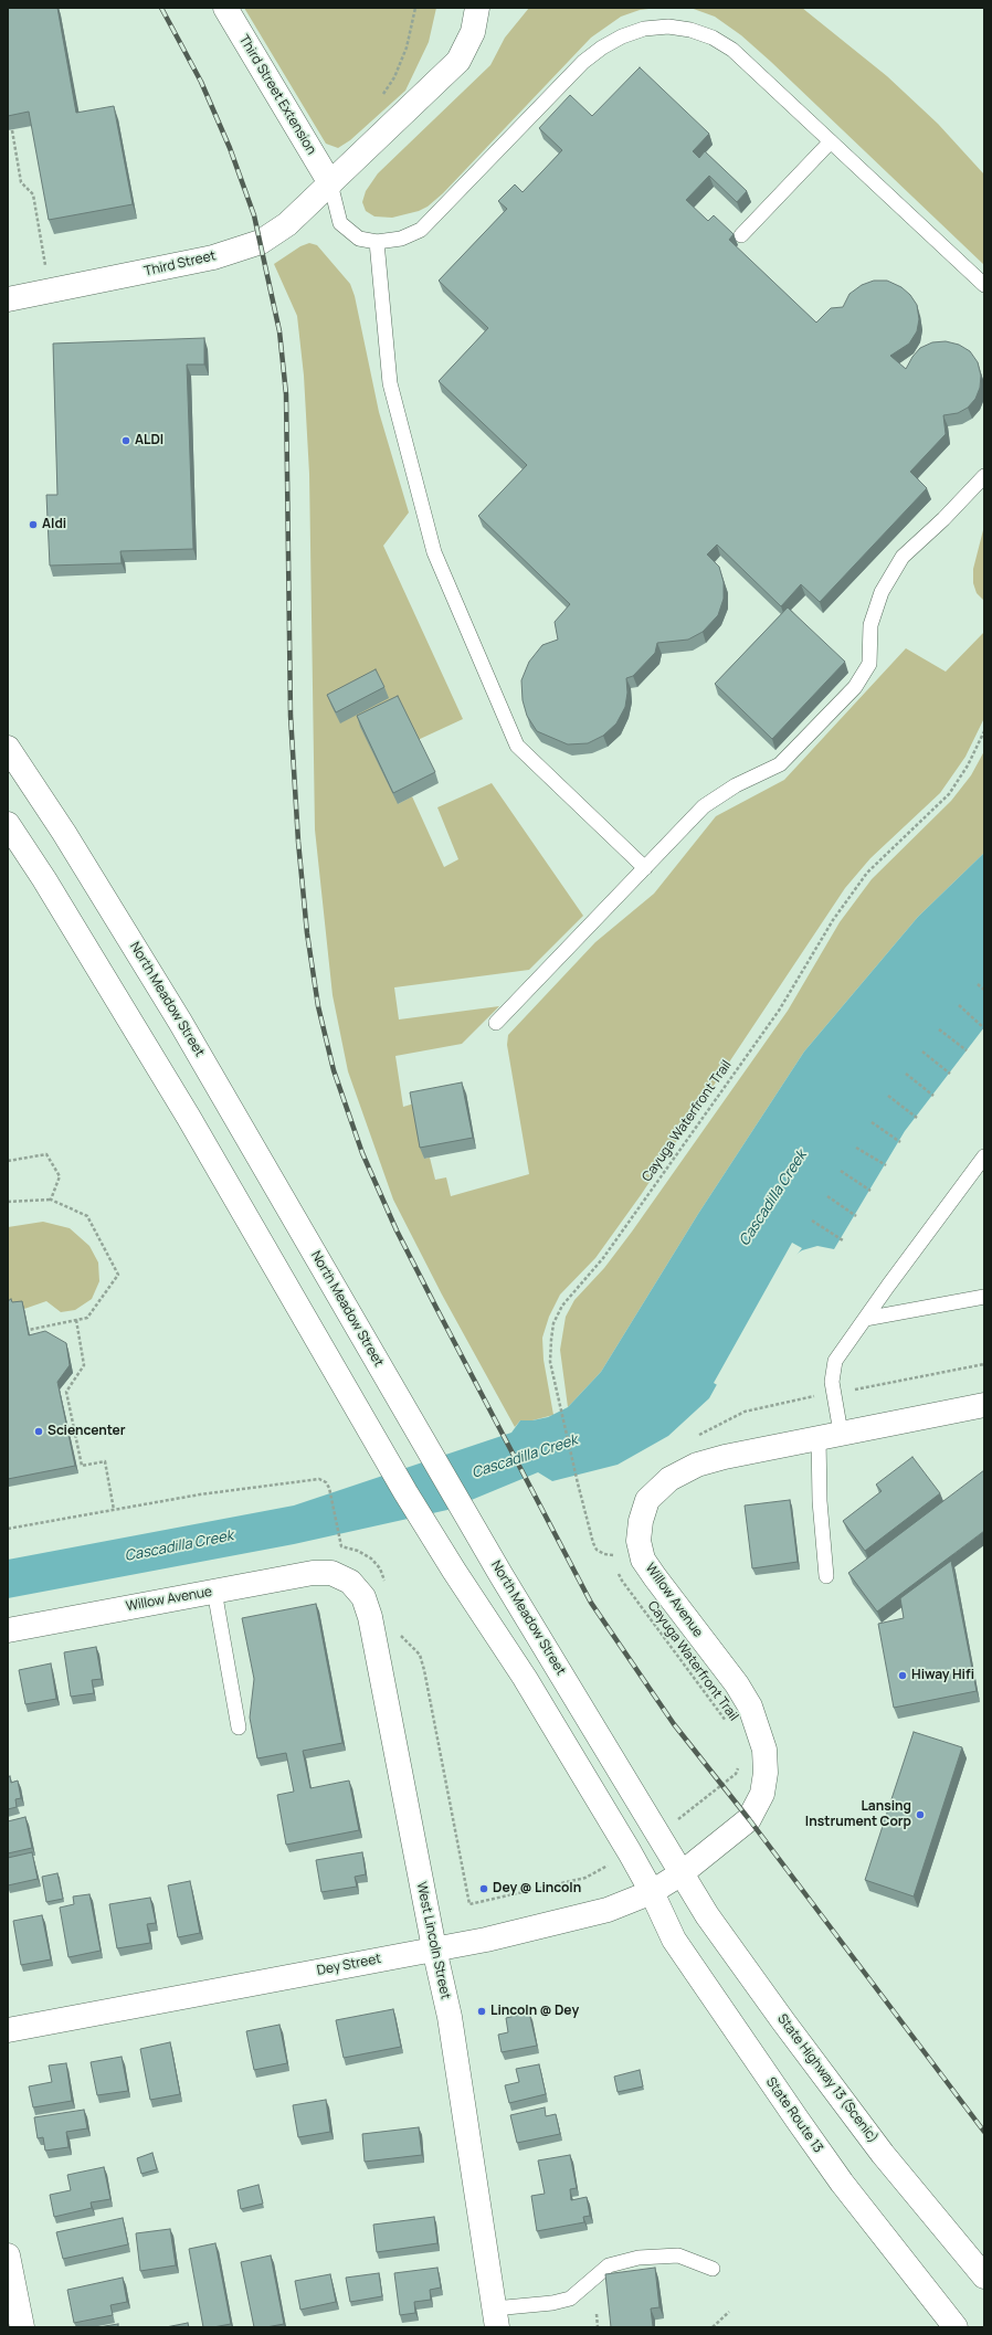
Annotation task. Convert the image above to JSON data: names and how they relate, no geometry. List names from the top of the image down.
{
  "streets": {
    "main road": [
      "Third Street Extension",
      "Third Street",
      "North Meadow Street",
      "Willow Avenue",
      "West Lincoln Street",
      "Dey Street",
      "State Highway 13 (Scenic)",
      "State Route 13"
    ],
    "path": ["Cayuga Waterfront Trail"]
  },
  "crossings": [
    ["Third Street Extension", "Third Street"],
    ["North Meadow Street", "Willow Avenue"],
    ["North Meadow Street", "Dey Street"],
    ["North Meadow Street", "State Highway 13 (Scenic)"],
    ["Willow Avenue", "West Lincoln Street"],
    ["Willow Avenue", "Dey Street"],
    ["Willow Avenue", "State Highway 13 (Scenic)"],
    ["West Lincoln Street", "Dey Street"],
    ["Dey Street", "State Highway 13 (Scenic)"],
    ["Dey Street", "State Route 13"]
  ],
  "water": ["Cascadilla Creek"],
  "places": [
    "ALDI",
    "Aldi",
    "Sciencenter",
    "Hiway Hifi",
    "Lansing Instrument Corp",
    "Dey @ Lincoln",
    "Lincoln @ Dey"
  ]
}
